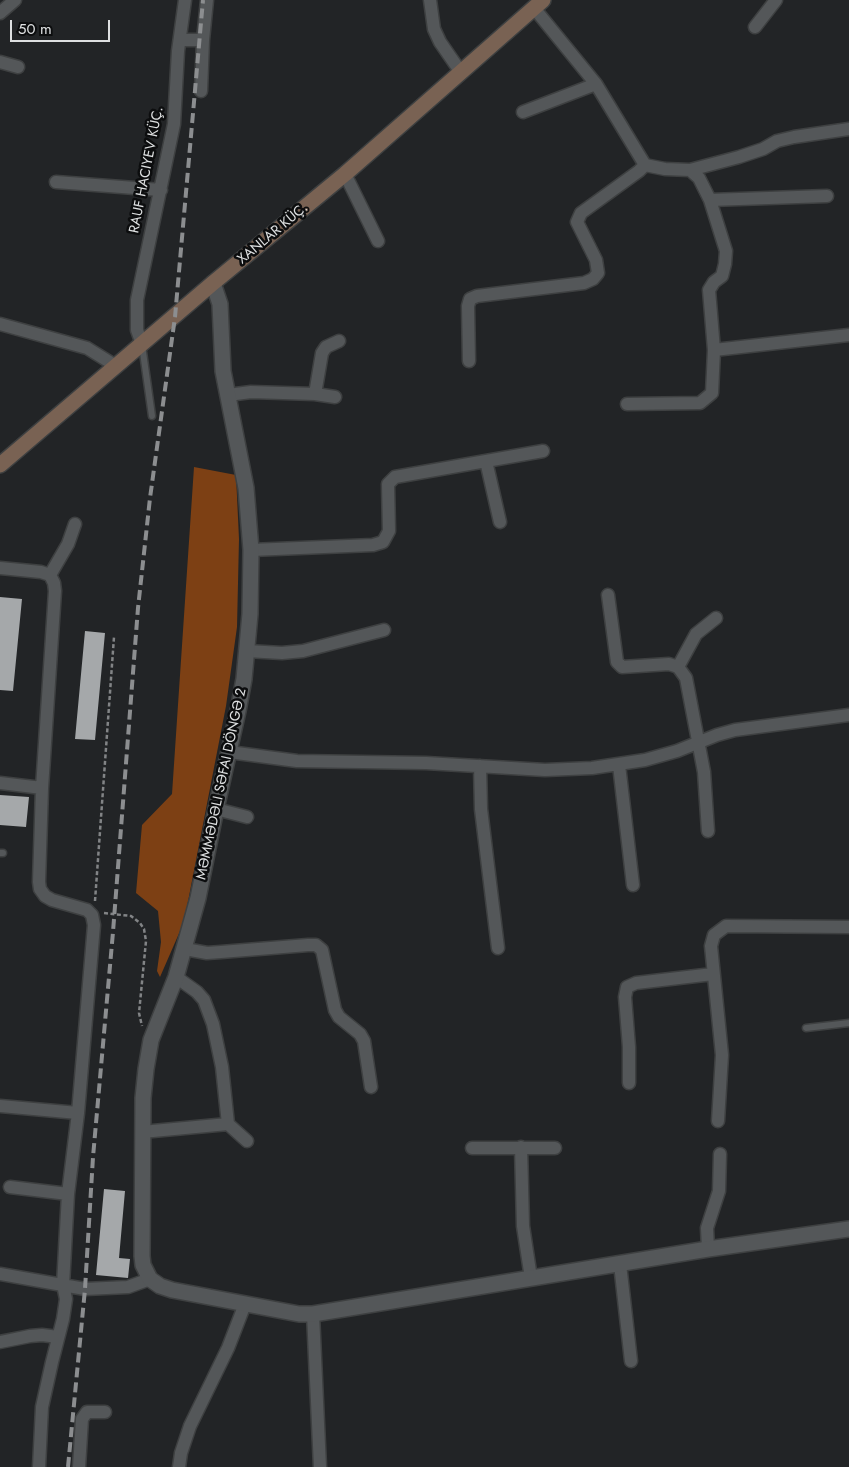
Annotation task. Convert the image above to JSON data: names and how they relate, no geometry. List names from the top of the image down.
{
  "streets": {
    "main road": ["XANLAR KÜÇ."],
    "street": ["MƏMMƏDƏLI SƏFAI DÖNGƏ 2"]
  },
  "crossings": [
    ["XANLAR KÜÇ.", "MƏMMƏDƏLI SƏFAI DÖNGƏ 2"]
  ],
  "scale_bar": "50 m"
}
